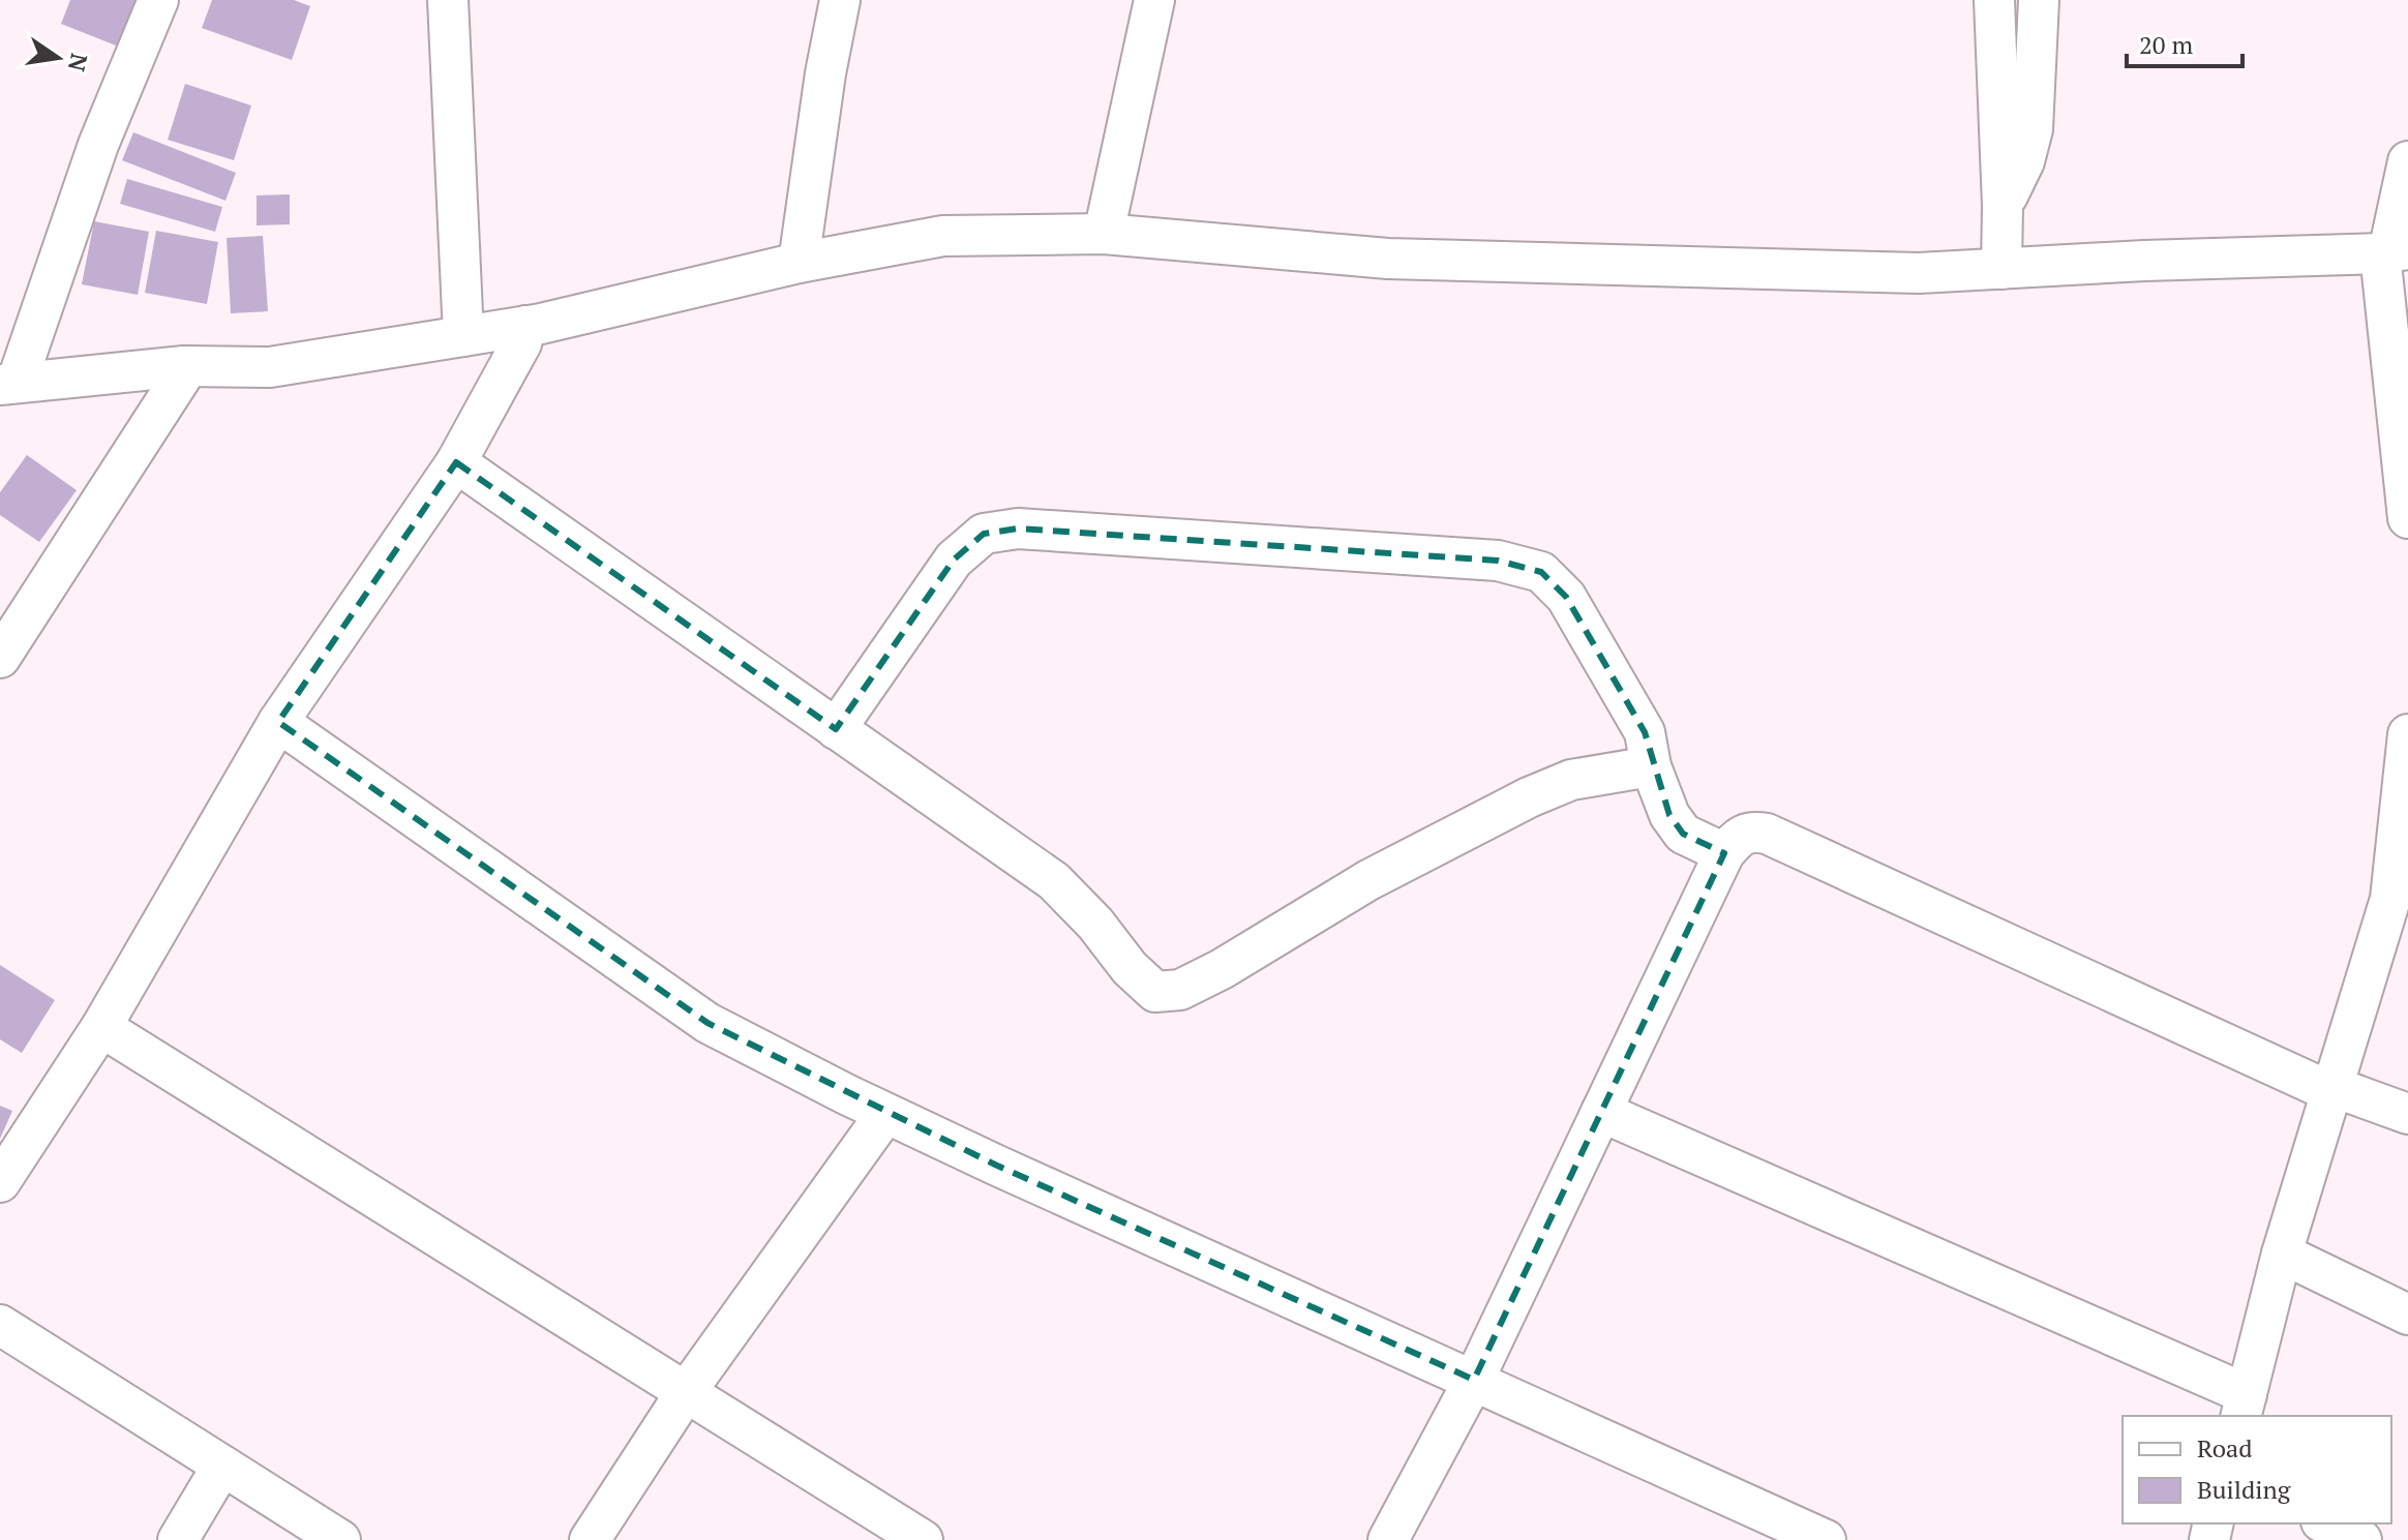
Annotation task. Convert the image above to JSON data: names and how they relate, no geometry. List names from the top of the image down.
{
  "legend": ["Road", "Building"],
  "scale_bar": "20 m",
  "north": "right"
}
